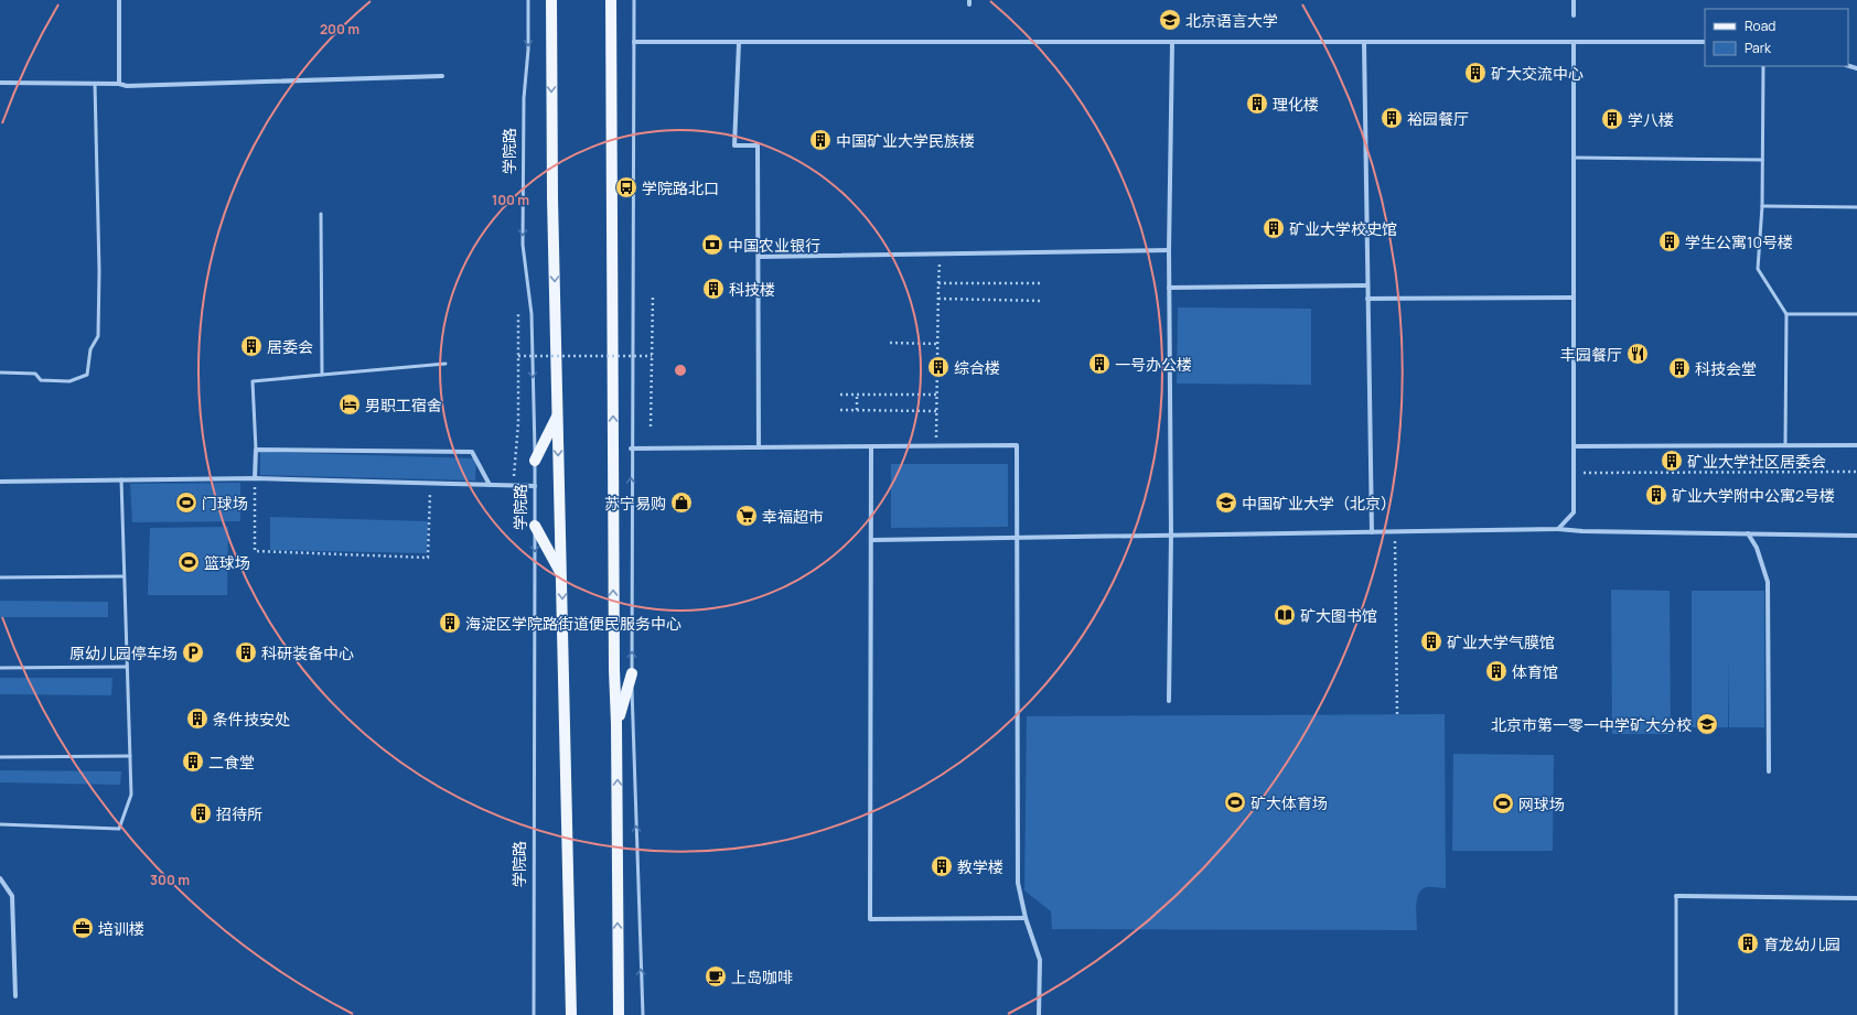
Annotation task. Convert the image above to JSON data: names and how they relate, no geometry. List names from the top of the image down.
{
  "streets": {
    "lane": ["学院路"]
  },
  "one_way": ["学院路"],
  "places": {
    "school or university": ["北京语言大学", "中国矿业大学（北京）", "北京市第一零一中学矿大分校"],
    "building": [
      "矿大交流中心",
      "理化楼",
      "裕园餐厅",
      "学八楼",
      "中国矿业大学民族楼",
      "矿业大学校史馆",
      "学生公寓10号楼",
      "科技楼",
      "居委会",
      "一号办公楼",
      "综合楼",
      "科技会堂",
      "矿业大学社区居委会",
      "矿业大学附中公寓2号楼",
      "海淀区学院路街道便民服务中心",
      "矿业大学气膜馆",
      "科研装备中心",
      "体育馆",
      "条件技安处",
      "二食堂",
      "招待所",
      "教学楼",
      "育龙幼儿园"
    ],
    "bus stop": ["学院路北口"],
    "bank": ["中国农业银行"],
    "restaurant": ["丰园餐厅"],
    "hotel": ["男职工宿舍"],
    "sports": [
      "门球场",
      "篮球场",
      "矿大体育场",
      "网球场"
    ],
    "shop": ["苏宁易购"],
    "supermarket": ["幸福超市"],
    "library": ["矿大图书馆"],
    "parking": ["原幼儿园停车场"],
    "office": ["培训楼"],
    "cafe": ["上岛咖啡"]
  },
  "legend": ["Road", "Park"],
  "rings": ["200 m", "100 m", "300 m"]
}
